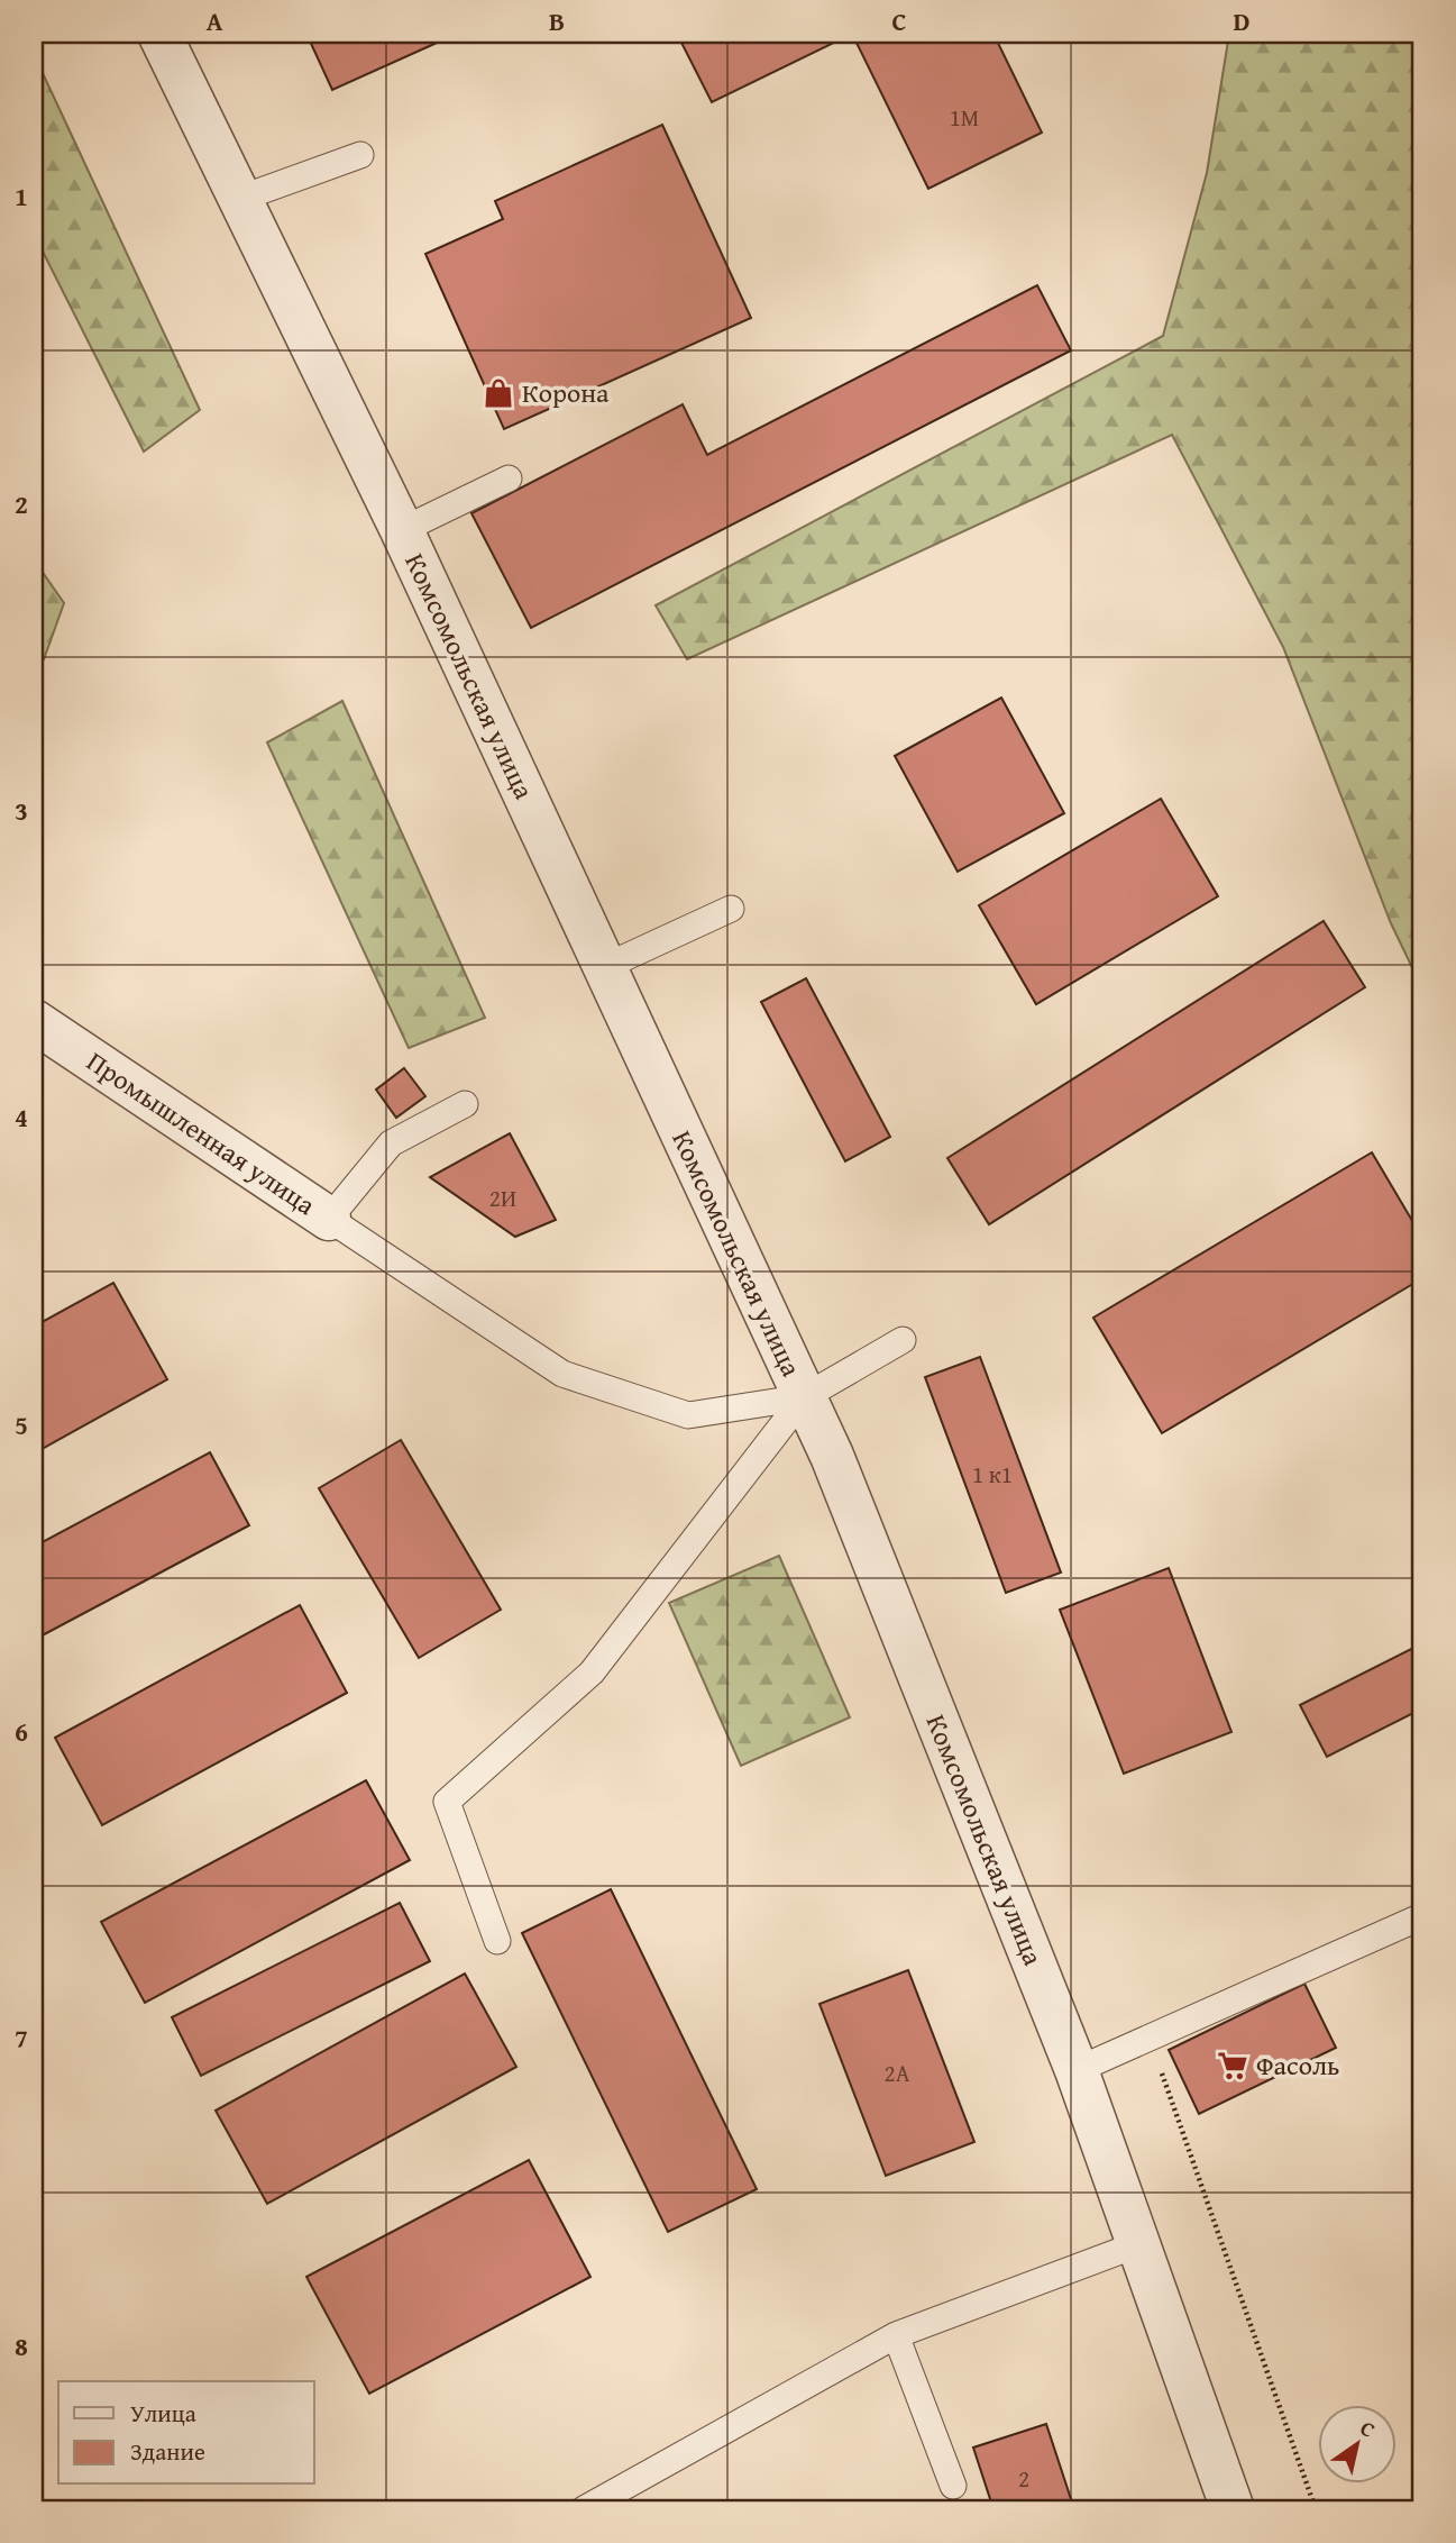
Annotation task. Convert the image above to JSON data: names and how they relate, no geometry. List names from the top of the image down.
{
  "streets": {
    "street": ["Комсомольская улица", "Промышленная улица"]
  },
  "places": {
    "shop": ["Корона"],
    "supermarket": ["Фасоль"]
  },
  "house_numbers": [
    "1М",
    "2И",
    "1 к1",
    "2А",
    "2"
  ],
  "legend": ["Улица", "Здание"],
  "north": "top right",
  "grid": {
    "columns": [
      "A",
      "B",
      "C",
      "D"
    ],
    "rows": [
      "1",
      "2",
      "3",
      "4",
      "5",
      "6",
      "7",
      "8"
    ]
  }
}
